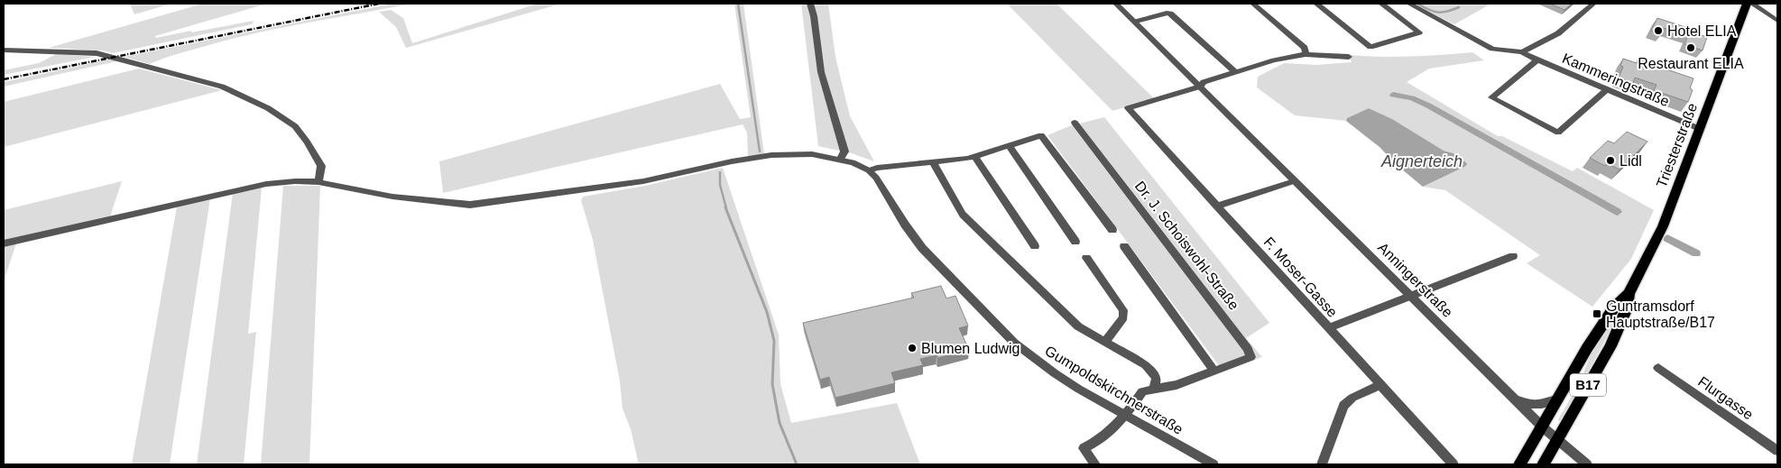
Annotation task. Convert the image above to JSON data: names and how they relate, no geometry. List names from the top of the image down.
{
  "streets": {
    "main road": ["Triesterstraße", "B17"],
    "street": [
      "Kammeringstraße",
      "Dr. J. Schoiswohl-Straße",
      "F. Moser-Gasse",
      "Anningerstraße",
      "Gumpoldskirchnerstraße",
      "Flurgasse"
    ]
  },
  "crossings": [
    ["Kammeringstraße", "Triesterstraße"],
    ["Triesterstraße", "Anningerstraße"],
    ["Dr. J. Schoiswohl-Straße", "Gumpoldskirchnerstraße"],
    ["F. Moser-Gasse", "Anningerstraße"]
  ],
  "water": ["Aignerteich"],
  "places": {
    "other": [
      "Hotel ELIA",
      "Restaurant ELIA",
      "Lidl",
      "Blumen Ludwig"
    ],
    "transit": ["Guntramsdorf Hauptstraße/B17"]
  }
}
